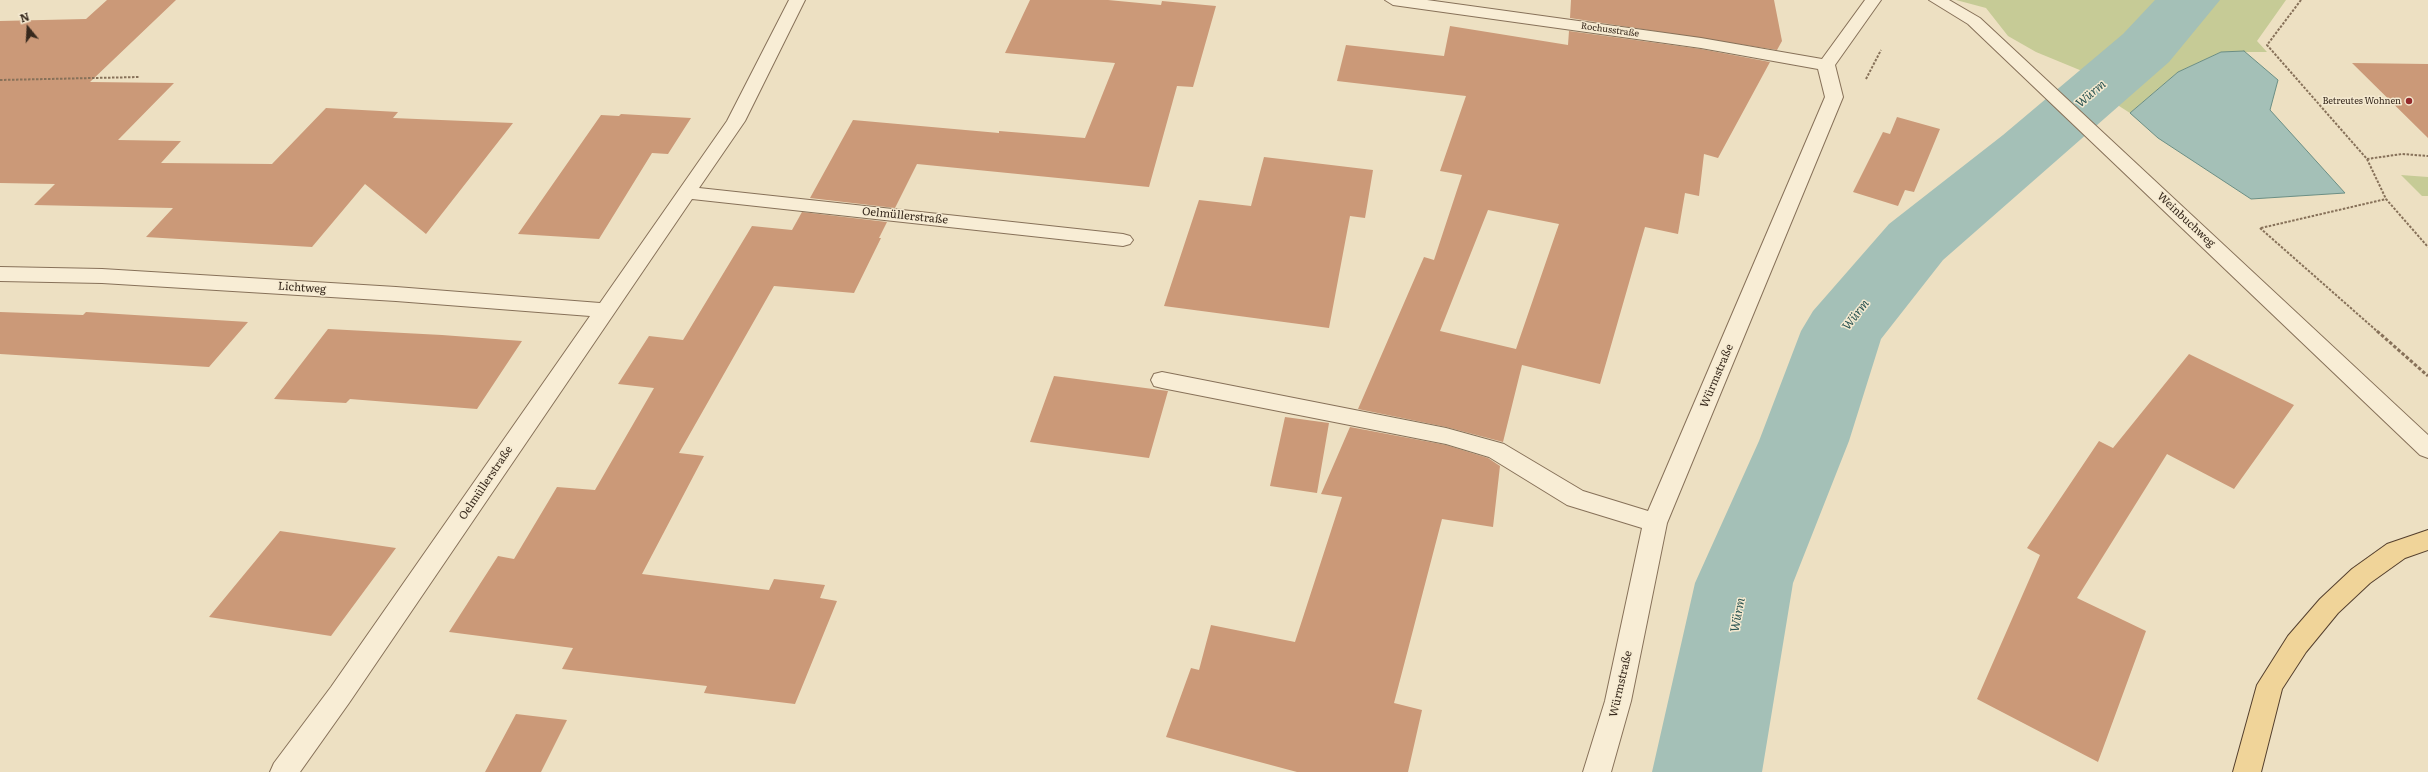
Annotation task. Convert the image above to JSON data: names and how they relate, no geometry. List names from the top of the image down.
{
  "streets": {
    "street": [
      "Rochusstraße",
      "Oelmüllerstraße",
      "Weinbuchweg",
      "Lichtweg",
      "Würmstraße"
    ]
  },
  "crossings": [
    ["Rochusstraße", "Würmstraße"],
    ["Oelmüllerstraße", "Lichtweg"]
  ],
  "water": ["Würm"],
  "places": ["Betreutes Wohnen"],
  "north": "top"
}
